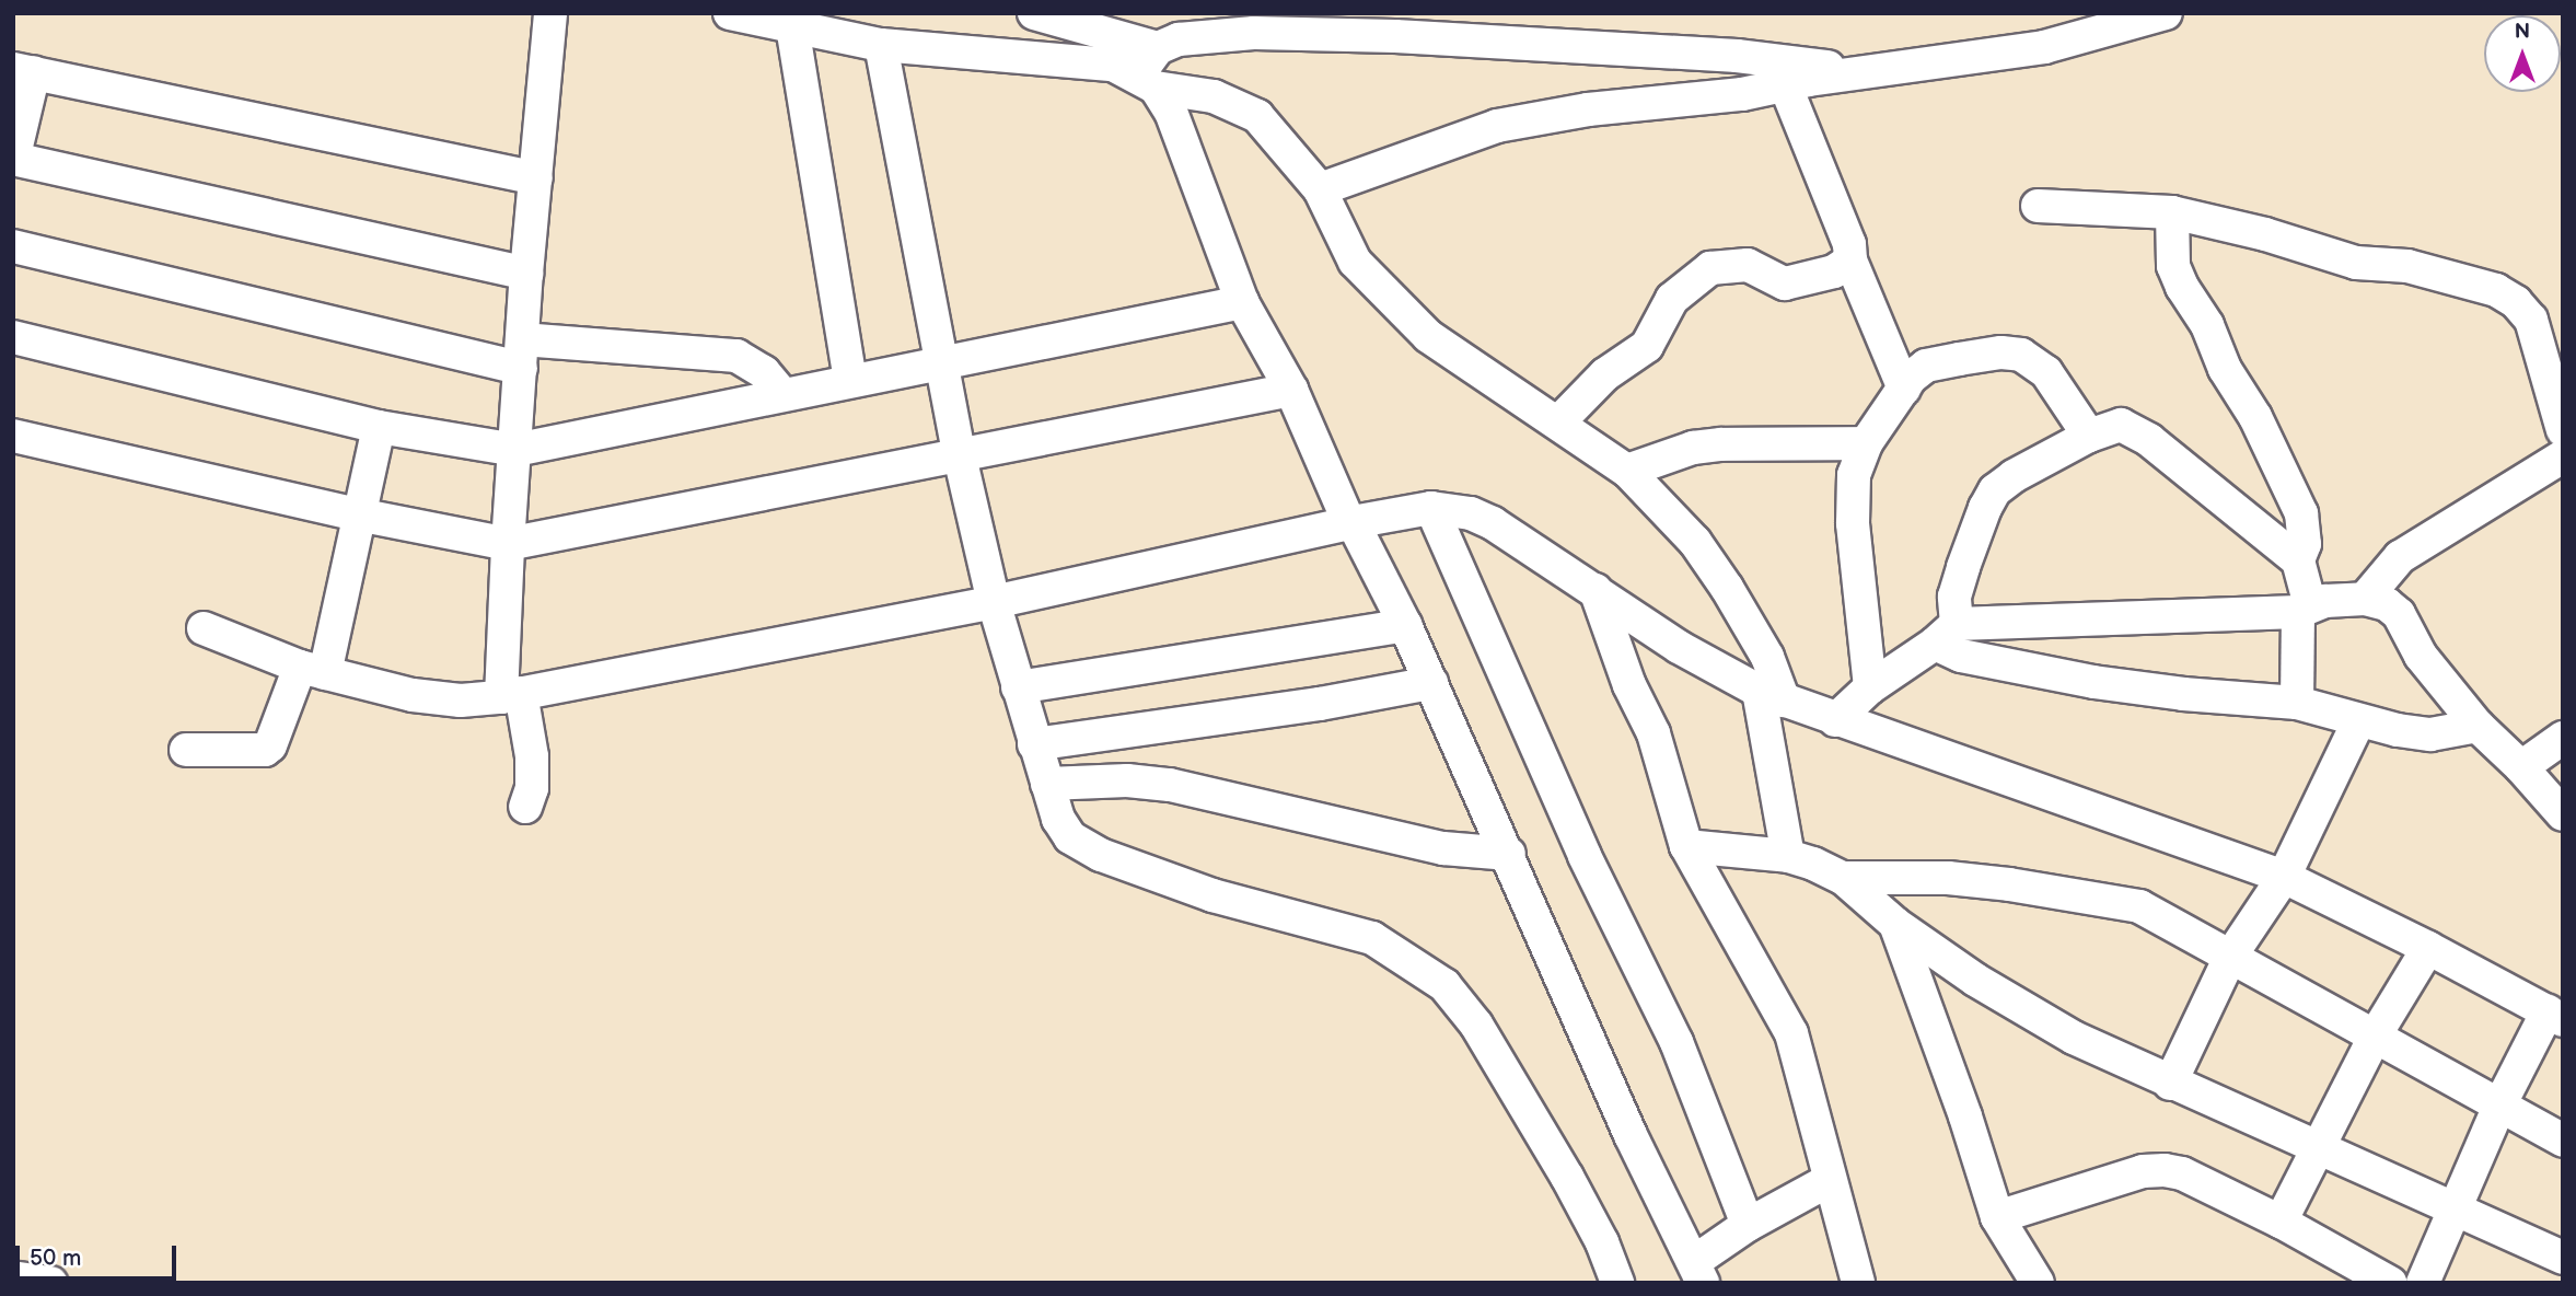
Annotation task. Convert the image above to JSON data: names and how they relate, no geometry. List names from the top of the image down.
{
  "scale_bar": "50 m",
  "north": "top"
}
